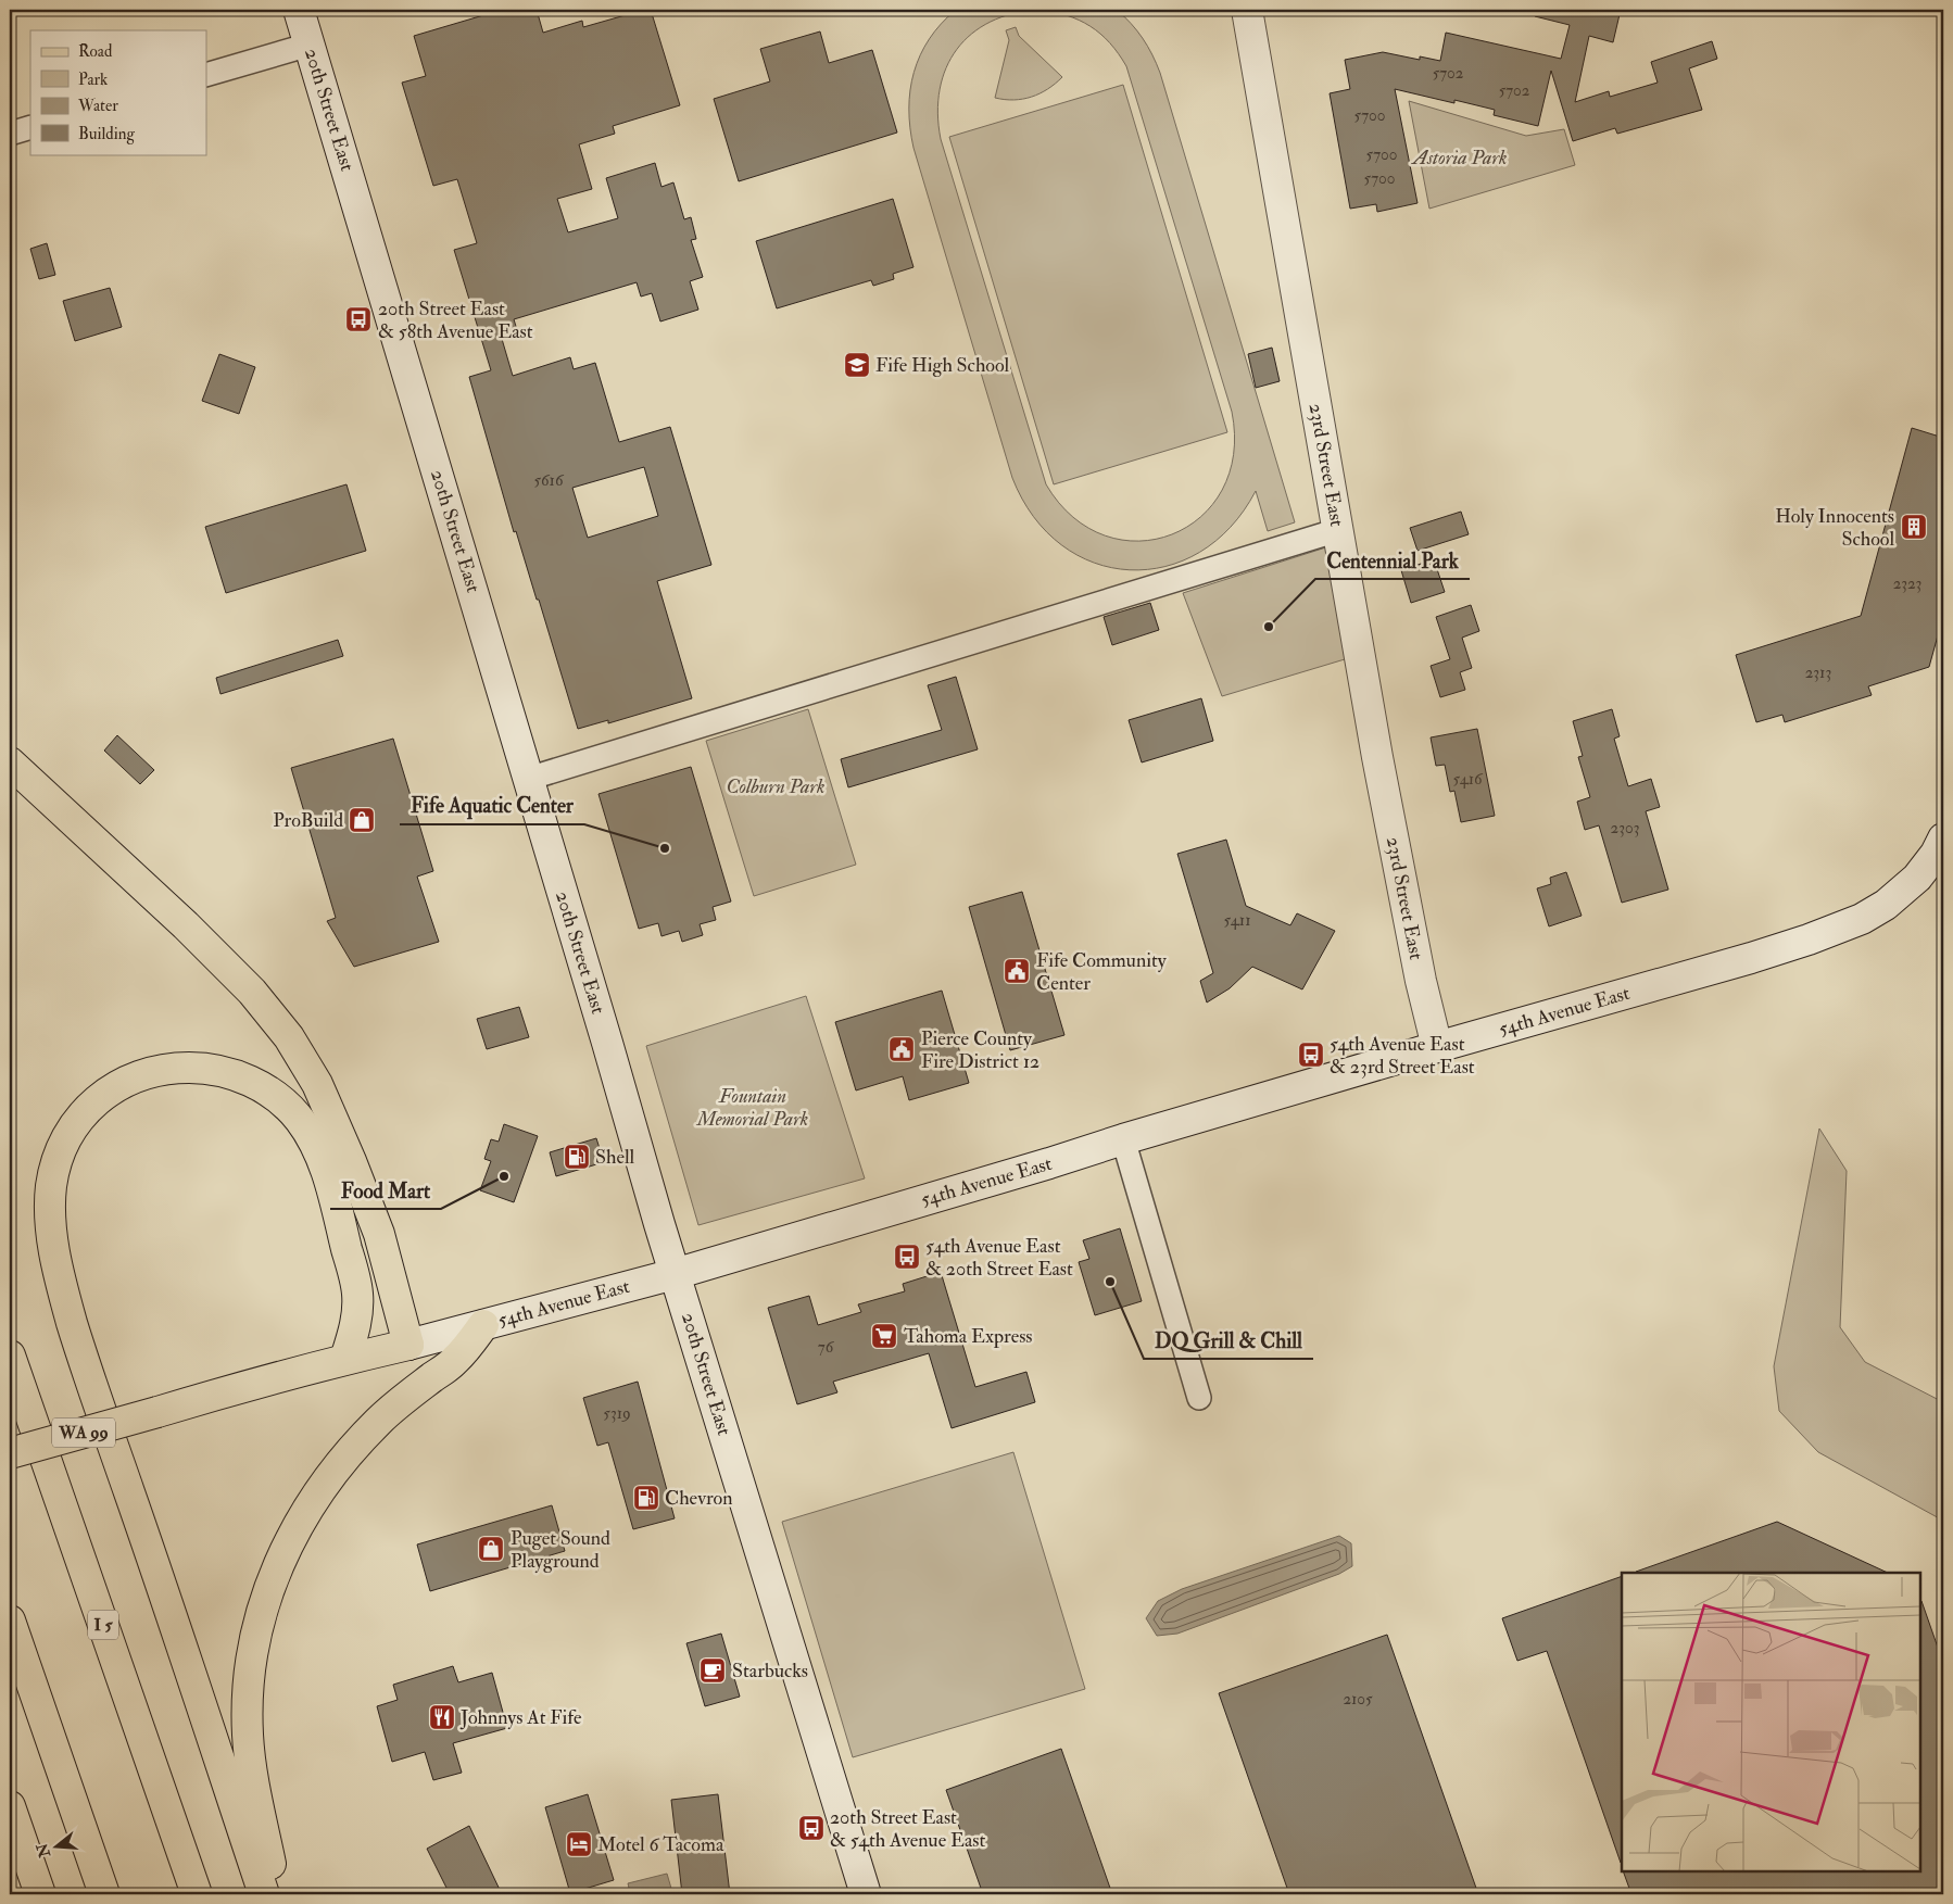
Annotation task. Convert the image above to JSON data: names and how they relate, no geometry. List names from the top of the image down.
{
  "streets": {
    "main road": [
      "20th Street East",
      "23rd Street East",
      "54th Avenue East",
      "WA 99",
      "I 5"
    ]
  },
  "crossings": [
    ["20th Street East", "54th Avenue East"],
    ["23rd Street East", "54th Avenue East"]
  ],
  "parks": ["Astoria Park", "Colburn Park", "Fountain Memorial Park"],
  "places": {
    "bus stop": [
      "20th Street East & 58th Avenue East",
      "54th Avenue East & 23rd Street East",
      "54th Avenue East & 20th Street East",
      "20th Street East & 54th Avenue East"
    ],
    "school or university": ["Fife High School"],
    "building": ["Holy Innocents School"],
    "other": [
      "Centennial Park",
      "Fife Aquatic Center",
      "Food Mart",
      "DQ Grill & Chill"
    ],
    "shop": ["ProBuild", "Puget Sound Playground"],
    "public building": ["Fife Community Center", "Pierce County Fire District 12"],
    "fuel station": ["Shell", "Chevron"],
    "supermarket": ["Tahoma Express"],
    "cafe": ["Starbucks"],
    "restaurant": ["Johnnys At Fife"],
    "hotel": ["Motel 6 Tacoma"]
  },
  "house_numbers": [
    "5702",
    "5702",
    "5700",
    "5700",
    "5700",
    "5616",
    "2323",
    "2313",
    "5416",
    "2303",
    "5411",
    "76",
    "5319",
    "2105"
  ],
  "legend": [
    "Road",
    "Park",
    "Water",
    "Building"
  ],
  "north": "left"
}
